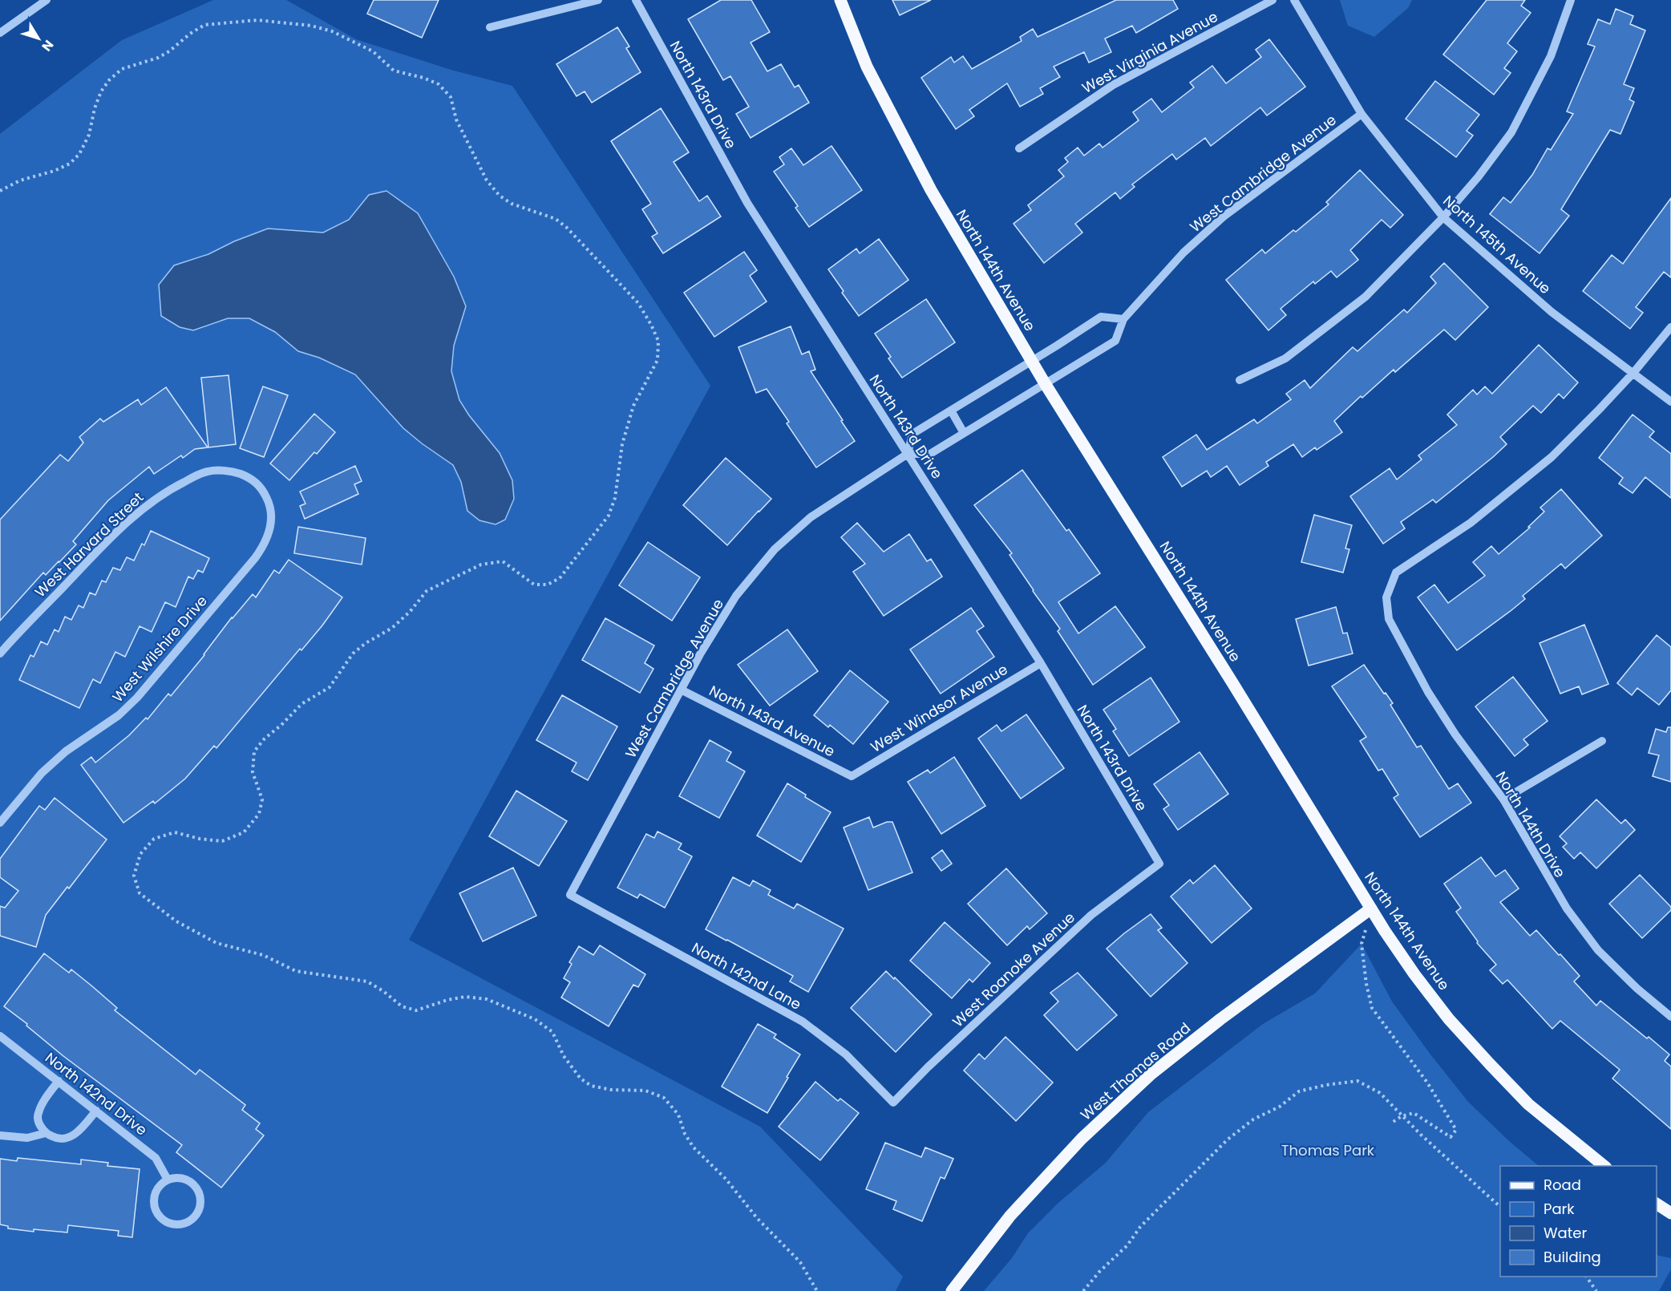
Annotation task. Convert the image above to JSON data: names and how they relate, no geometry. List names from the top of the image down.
{
  "streets": {
    "main road": ["North 144th Avenue", "West Thomas Road"],
    "street": [
      "West Virginia Avenue",
      "North 143rd Drive",
      "West Cambridge Avenue",
      "North 145th Avenue",
      "West Harvard Street",
      "West Wilshire Drive",
      "West Windsor Avenue",
      "North 143rd Avenue",
      "North 144th Drive",
      "West Roanoke Avenue",
      "North 142nd Lane",
      "North 142nd Drive"
    ]
  },
  "crossings": [
    ["North 143rd Drive", "West Cambridge Avenue"],
    ["North 143rd Drive", "West Windsor Avenue"],
    ["North 143rd Drive", "West Roanoke Avenue"],
    ["West Cambridge Avenue", "North 145th Avenue"],
    ["West Cambridge Avenue", "North 144th Avenue"],
    ["West Cambridge Avenue", "North 143rd Avenue"],
    ["West Cambridge Avenue", "North 142nd Lane"],
    ["North 145th Avenue", "North 144th Drive"],
    ["North 144th Avenue", "West Thomas Road"],
    ["West Harvard Street", "West Wilshire Drive"],
    ["West Windsor Avenue", "North 143rd Avenue"],
    ["West Roanoke Avenue", "North 142nd Lane"]
  ],
  "parks": ["Thomas Park"],
  "legend": [
    "Road",
    "Park",
    "Water",
    "Building"
  ],
  "north": "bottom right"
}
